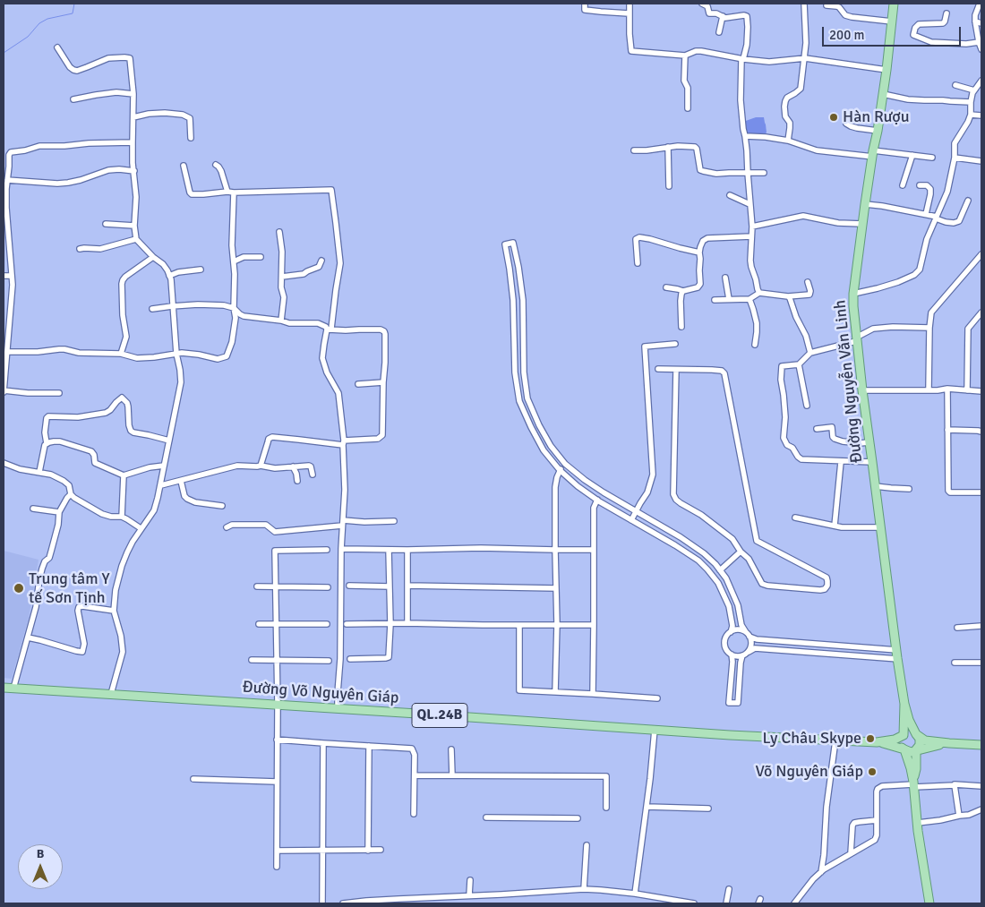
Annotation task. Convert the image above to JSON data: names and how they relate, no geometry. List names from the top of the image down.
{
  "streets": {
    "main road": ["Đường Nguyễn Văn Linh", "Đường Võ Nguyên Giáp", "QL.24B"]
  },
  "crossings": [
    ["Đường Nguyễn Văn Linh", "Đường Võ Nguyên Giáp"]
  ],
  "places": [
    "Hàn Rượu",
    "Trung tâm Y tế Sơn Tịnh",
    "Ly Châu Skype",
    "Võ Nguyên Giáp"
  ],
  "scale_bar": "200 m",
  "north": "top"
}
